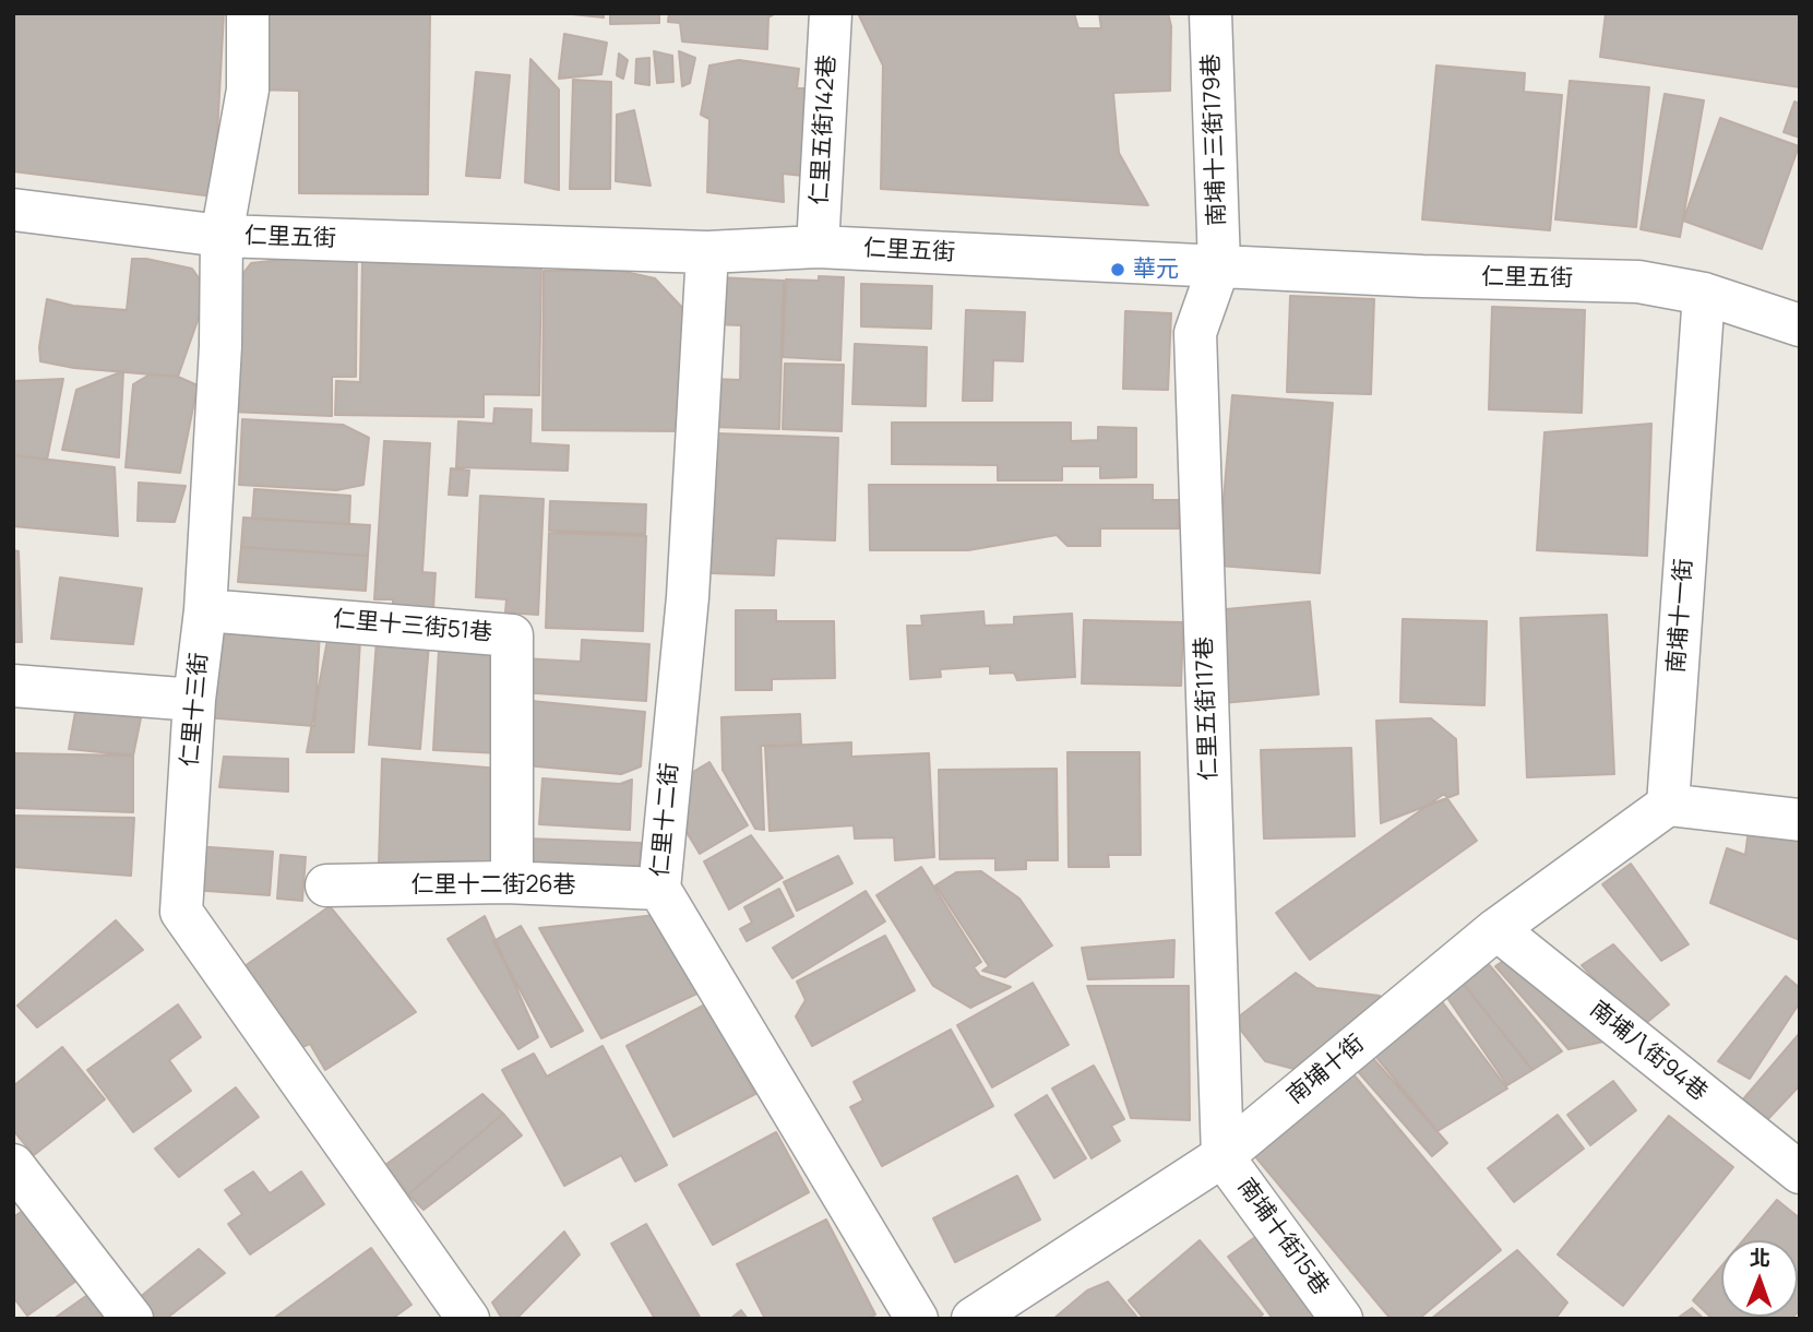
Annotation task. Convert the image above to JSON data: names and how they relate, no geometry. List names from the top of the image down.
{
  "streets": {
    "street": [
      "仁里五街142巷",
      "南埔十三街179巷",
      "仁里五街",
      "南埔十一街",
      "仁里十三街51巷",
      "仁里五街117巷",
      "仁里十三街",
      "仁里十二街",
      "仁里十二街26巷",
      "南埔八街94巷",
      "南埔十街",
      "南埔十街15巷"
    ]
  },
  "crossings": [
    ["仁里五街142巷", "仁里五街"],
    ["南埔十三街179巷", "仁里五街"],
    ["南埔十三街179巷", "仁里五街117巷"],
    ["仁里五街", "南埔十一街"],
    ["仁里五街", "仁里五街117巷"],
    ["仁里五街", "仁里十三街"],
    ["仁里五街", "仁里十二街"],
    ["南埔十一街", "南埔十街"],
    ["仁里十三街51巷", "仁里十三街"],
    ["仁里十三街51巷", "仁里十二街26巷"],
    ["仁里五街117巷", "南埔十街"],
    ["仁里五街117巷", "南埔十街15巷"],
    ["仁里十二街", "仁里十二街26巷"],
    ["南埔八街94巷", "南埔十街"],
    ["南埔十街", "南埔十街15巷"]
  ],
  "places": ["華元"],
  "north": "top"
}
